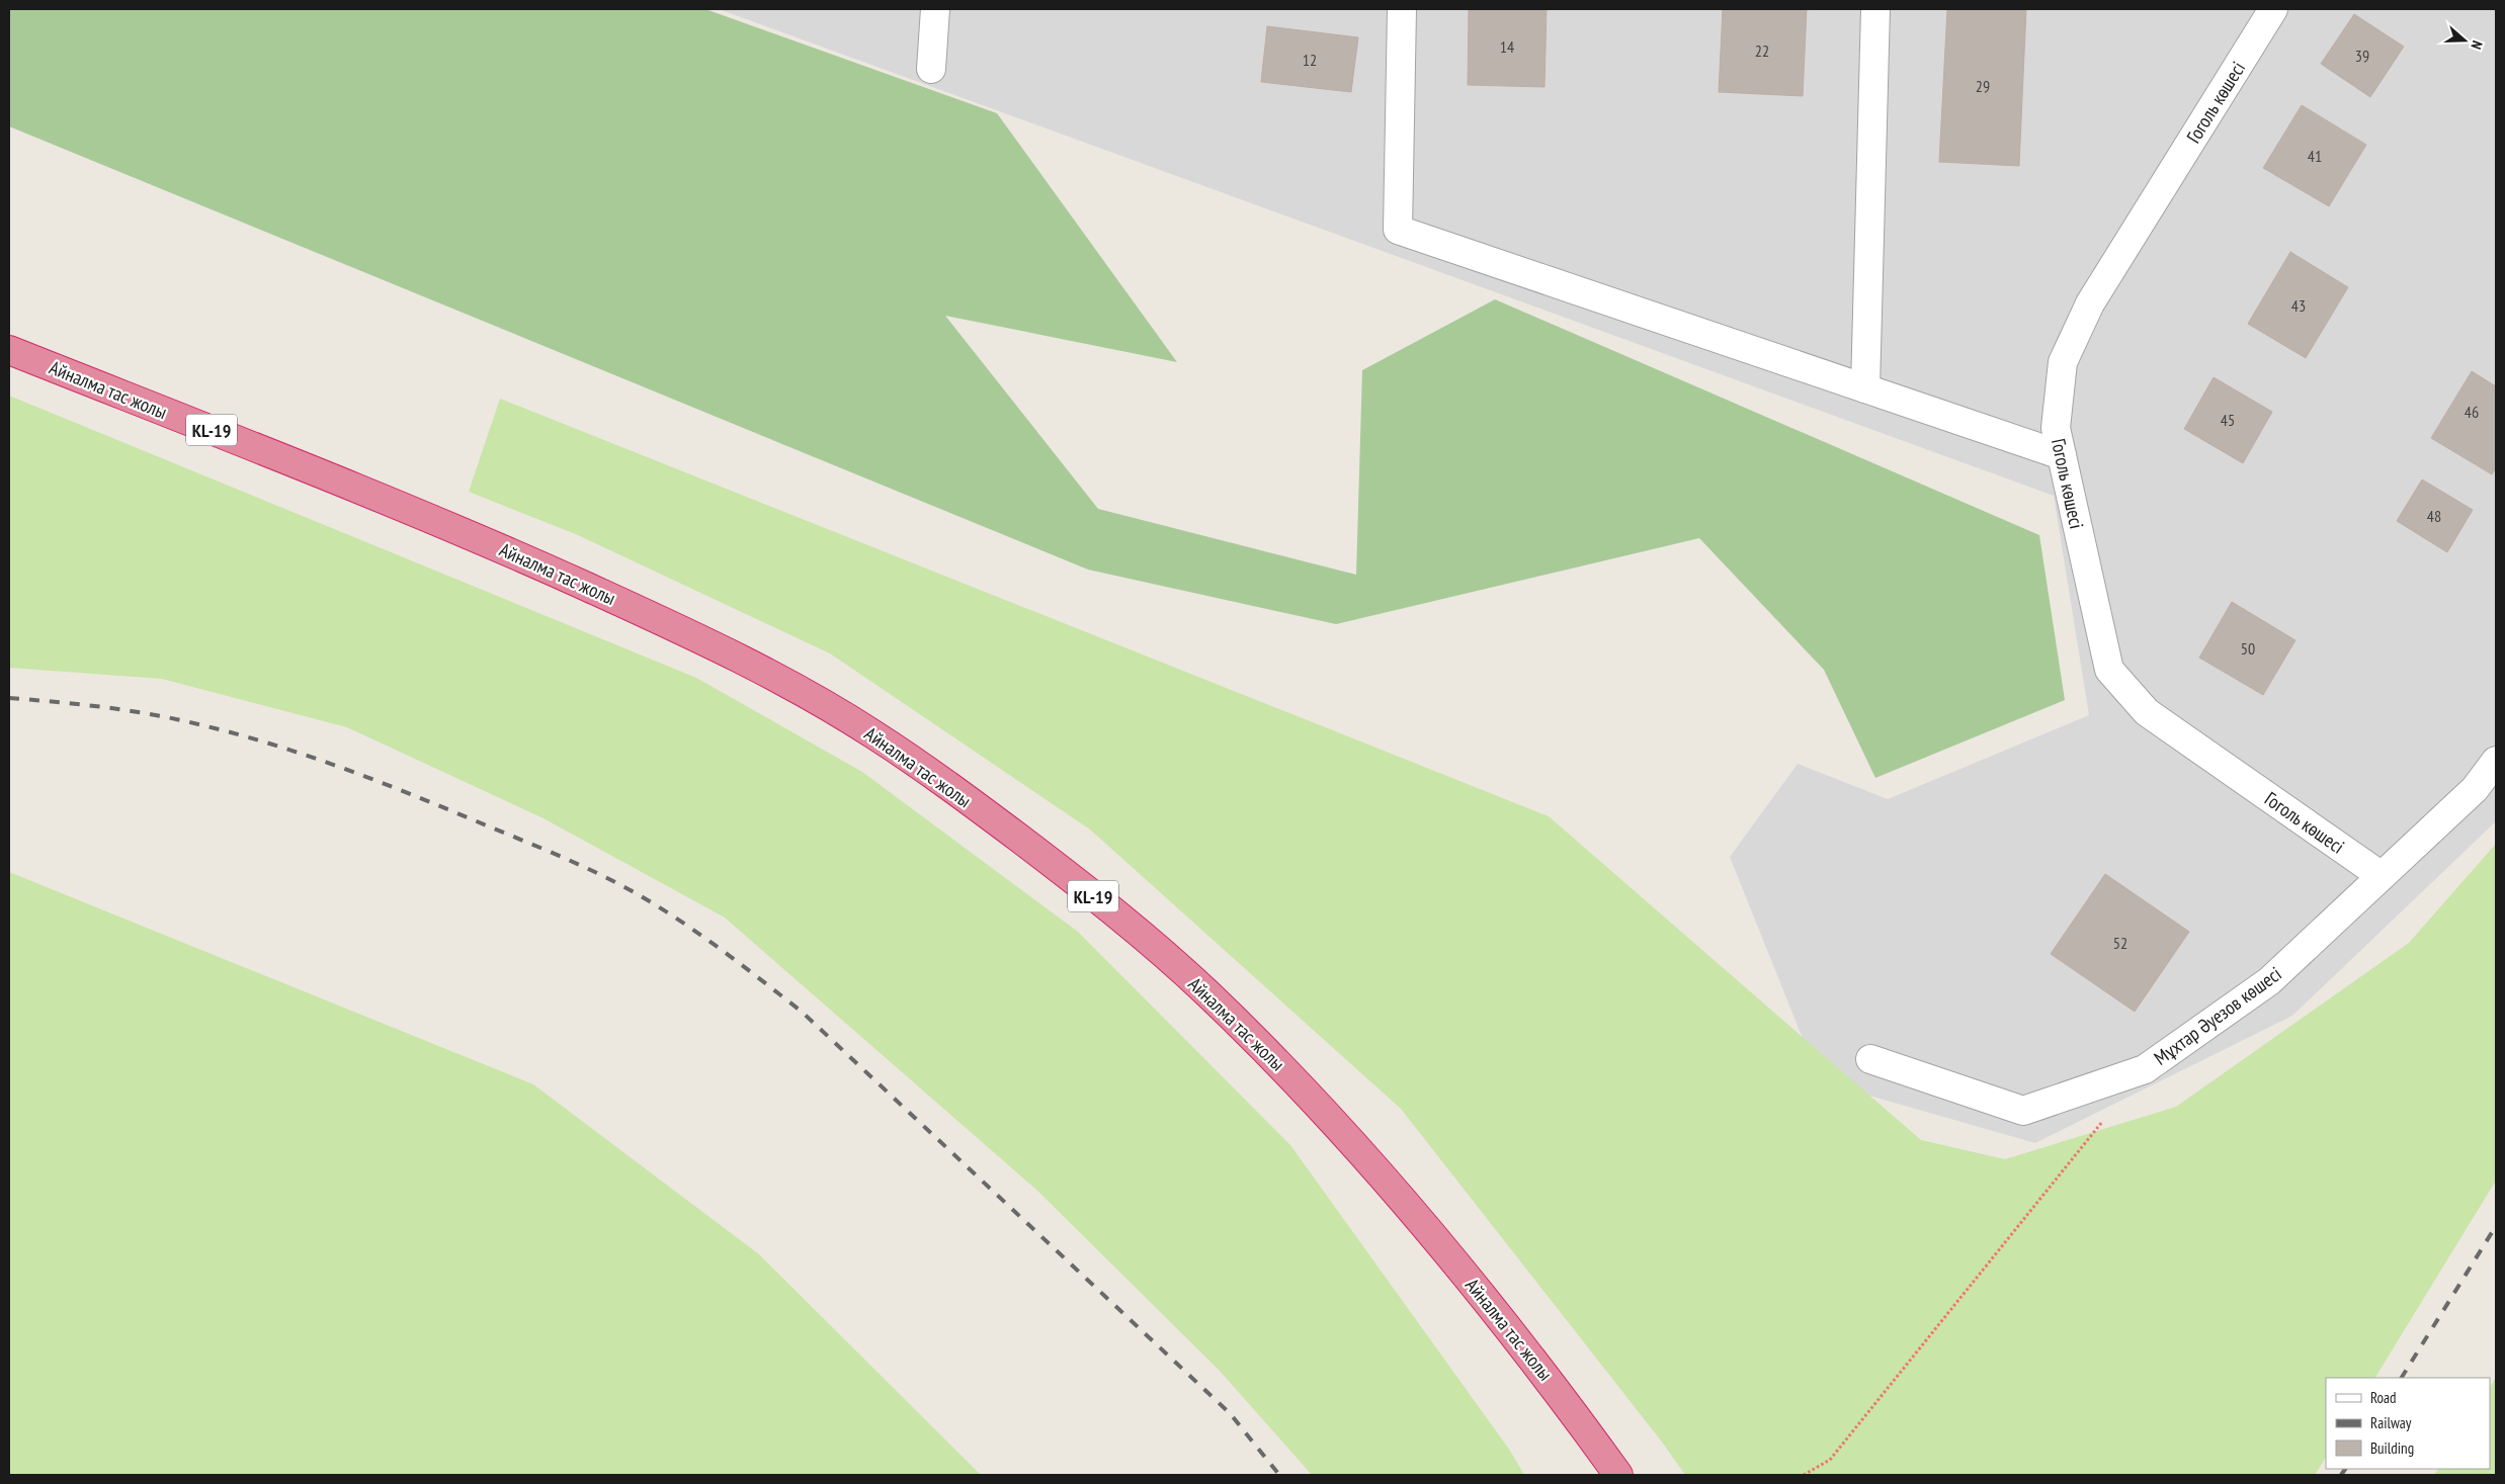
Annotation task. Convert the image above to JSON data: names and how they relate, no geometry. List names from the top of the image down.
{
  "streets": {
    "highway": ["Айналма тас жолы", "КL-19"],
    "street": ["Гоголь көшесі", "Мұхтар Әуезов көшесі"]
  },
  "crossings": [
    ["Гоголь көшесі", "Мұхтар Әуезов көшесі"]
  ],
  "house_numbers": [
    "14",
    "22",
    "39",
    "12",
    "29",
    "41",
    "43",
    "46",
    "45",
    "48",
    "50",
    "52"
  ],
  "legend": ["Road", "Railway", "Building"],
  "north": "right"
}
